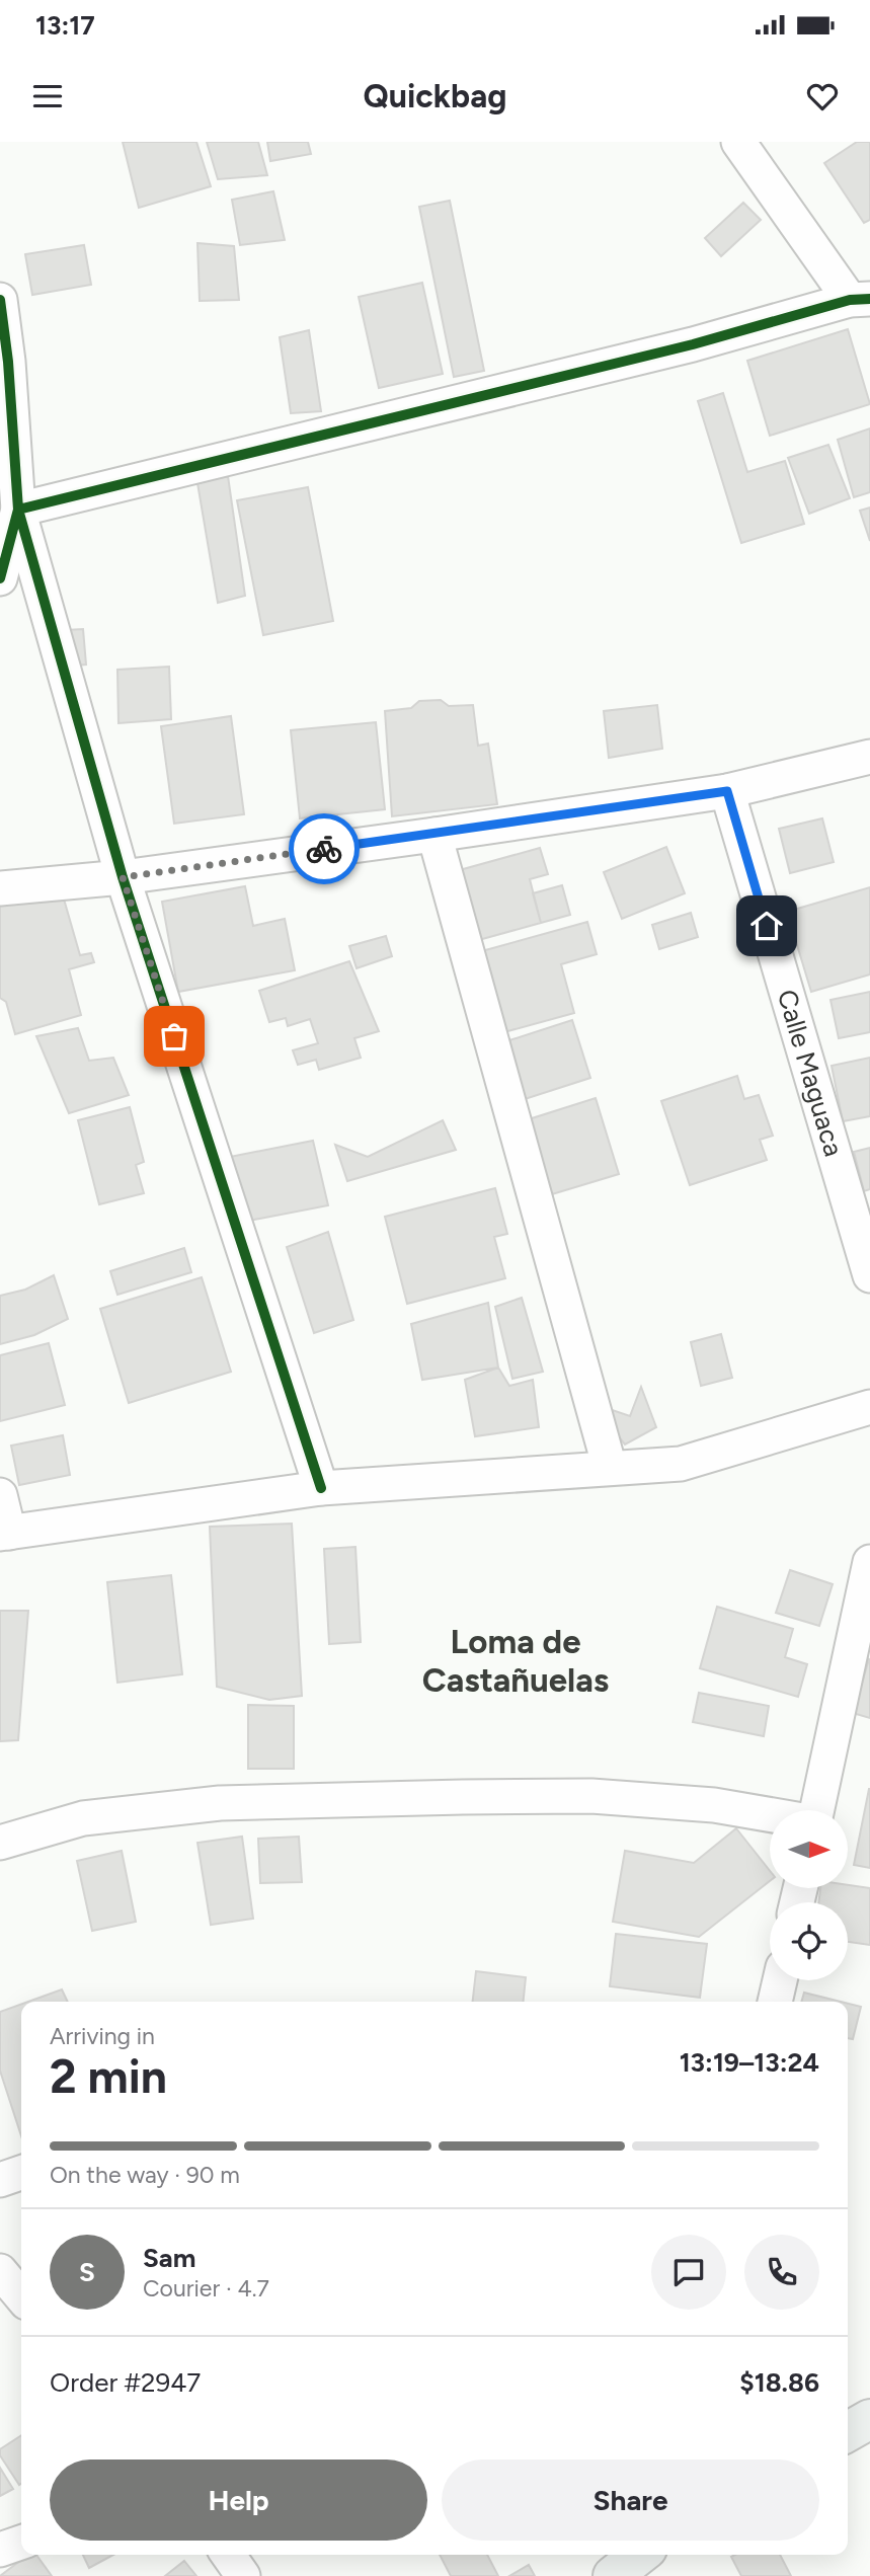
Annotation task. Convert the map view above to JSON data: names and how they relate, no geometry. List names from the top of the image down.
{
  "streets": {
    "street": ["Calle Maguaca"]
  },
  "districts": ["Loma de Castañuelas"],
  "north": "right",
  "page": {
    "status": "13:17",
    "header": "Quickbag",
    "heading": ["2 min", "Arriving in", "13:19–13:24"],
    "panel": [
      "Sam",
      "Courier · 4.7",
      "Order #2947",
      "$18.86"
    ],
    "bar": "On the way · 90 m",
    "round": "S",
    "buttons": ["Help", "Share"]
  }
}
